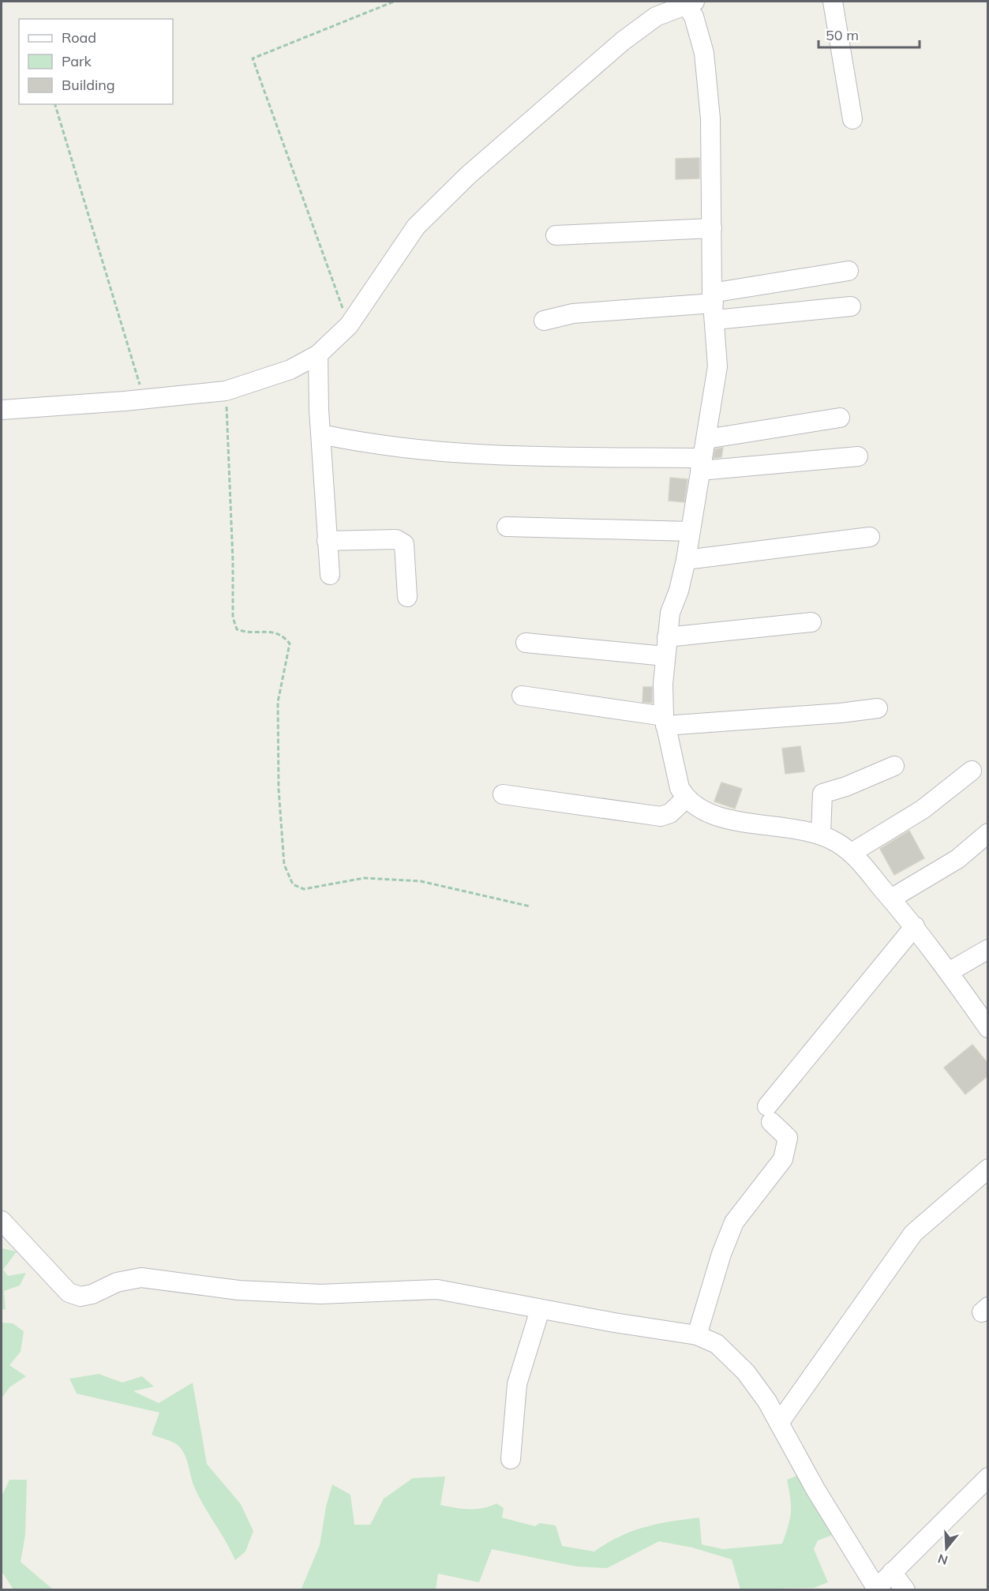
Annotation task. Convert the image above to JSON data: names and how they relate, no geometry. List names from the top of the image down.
{
  "legend": ["Road", "Park", "Building"],
  "scale_bar": "50 m",
  "north": "bottom"
}
